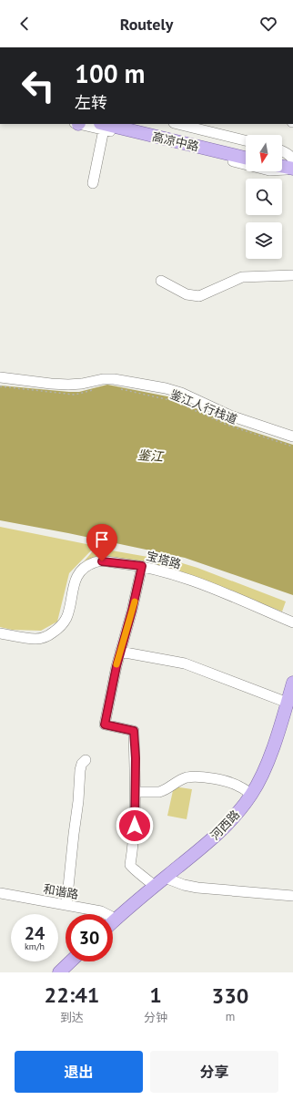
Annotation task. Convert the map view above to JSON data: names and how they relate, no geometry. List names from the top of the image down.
{
  "streets": {
    "main road": ["高凉中路", "河西路"],
    "street": ["宝塔路", "和谐路"],
    "path": ["鉴江人行栈道"]
  },
  "water": ["鉴江"],
  "north": "bottom",
  "page": {
    "header": "Routely",
    "turn": ["100 m", "左转"],
    "speed": "24 km/h",
    "limit": "30",
    "eta": [
      "22:41",
      "到达",
      "1",
      "分钟",
      "330",
      "m"
    ],
    "buttons": ["退出", "分享"]
  }
}
